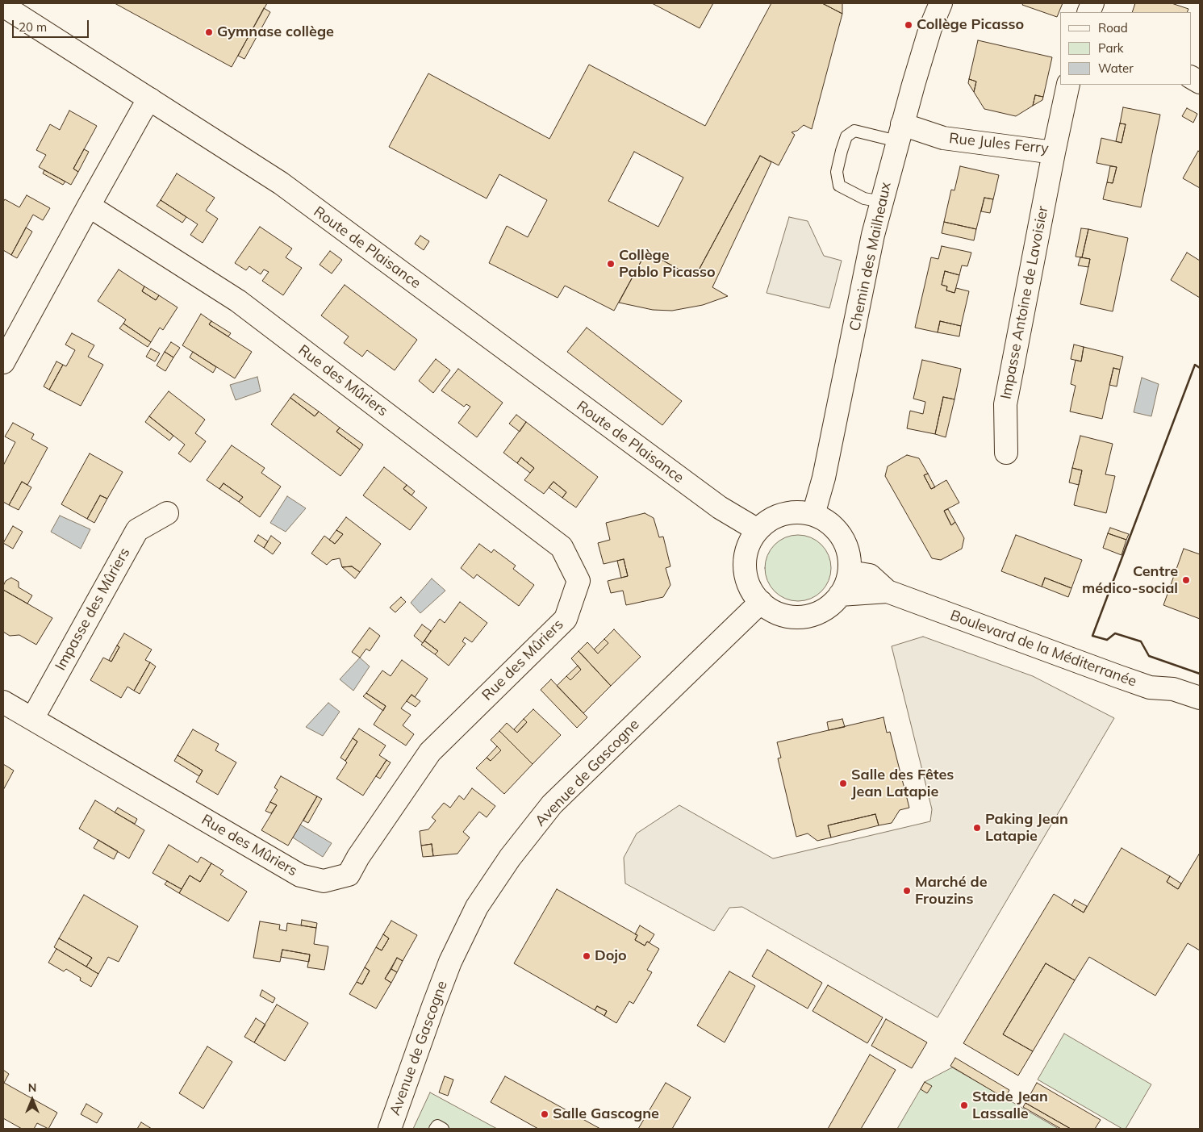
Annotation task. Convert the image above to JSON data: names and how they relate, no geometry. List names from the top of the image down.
{
  "streets": {
    "street": [
      "Rue Jules Ferry",
      "Route de Plaisance",
      "Chemin des Mailheaux",
      "Impasse Antoine de Lavoisier",
      "Rue des Mûriers",
      "Impasse des Mûriers",
      "Boulevard de la Méditerranée",
      "Avenue de Gascogne"
    ]
  },
  "crossings": [
    ["Rue Jules Ferry", "Chemin des Mailheaux"],
    ["Rue Jules Ferry", "Impasse Antoine de Lavoisier"],
    ["Route de Plaisance", "Chemin des Mailheaux"],
    ["Route de Plaisance", "Boulevard de la Méditerranée"],
    ["Route de Plaisance", "Avenue de Gascogne"],
    ["Chemin des Mailheaux", "Boulevard de la Méditerranée"],
    ["Chemin des Mailheaux", "Avenue de Gascogne"],
    ["Rue des Mûriers", "Impasse des Mûriers"],
    ["Boulevard de la Méditerranée", "Avenue de Gascogne"]
  ],
  "places": [
    "Collège Picasso",
    "Gymnase collège",
    "Collège Pablo Picasso",
    "Centre médico-social",
    "Salle des Fêtes Jean Latapie",
    "Paking Jean Latapie",
    "Marché de Frouzins",
    "Dojo",
    "Stade Jean Lassalle",
    "Salle Gascogne"
  ],
  "legend": ["Road", "Park", "Water"],
  "scale_bar": "20 m",
  "north": "top"
}
